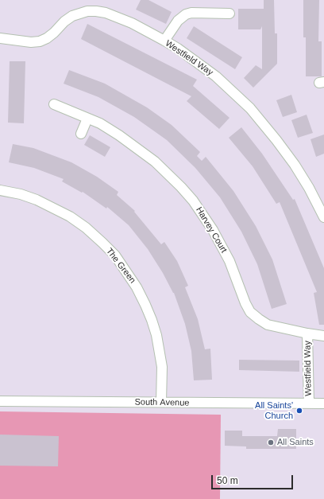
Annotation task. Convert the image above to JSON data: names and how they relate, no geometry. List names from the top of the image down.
{
  "streets": {
    "street": [
      "Westfield Way",
      "Harvey Court",
      "The Green",
      "South Avenue"
    ]
  },
  "crossings": [
    ["Westfield Way", "Harvey Court"],
    ["Westfield Way", "South Avenue"],
    ["The Green", "South Avenue"]
  ],
  "places": ["All Saints' Church", "All Saints"],
  "scale_bar": "50 m"
}
